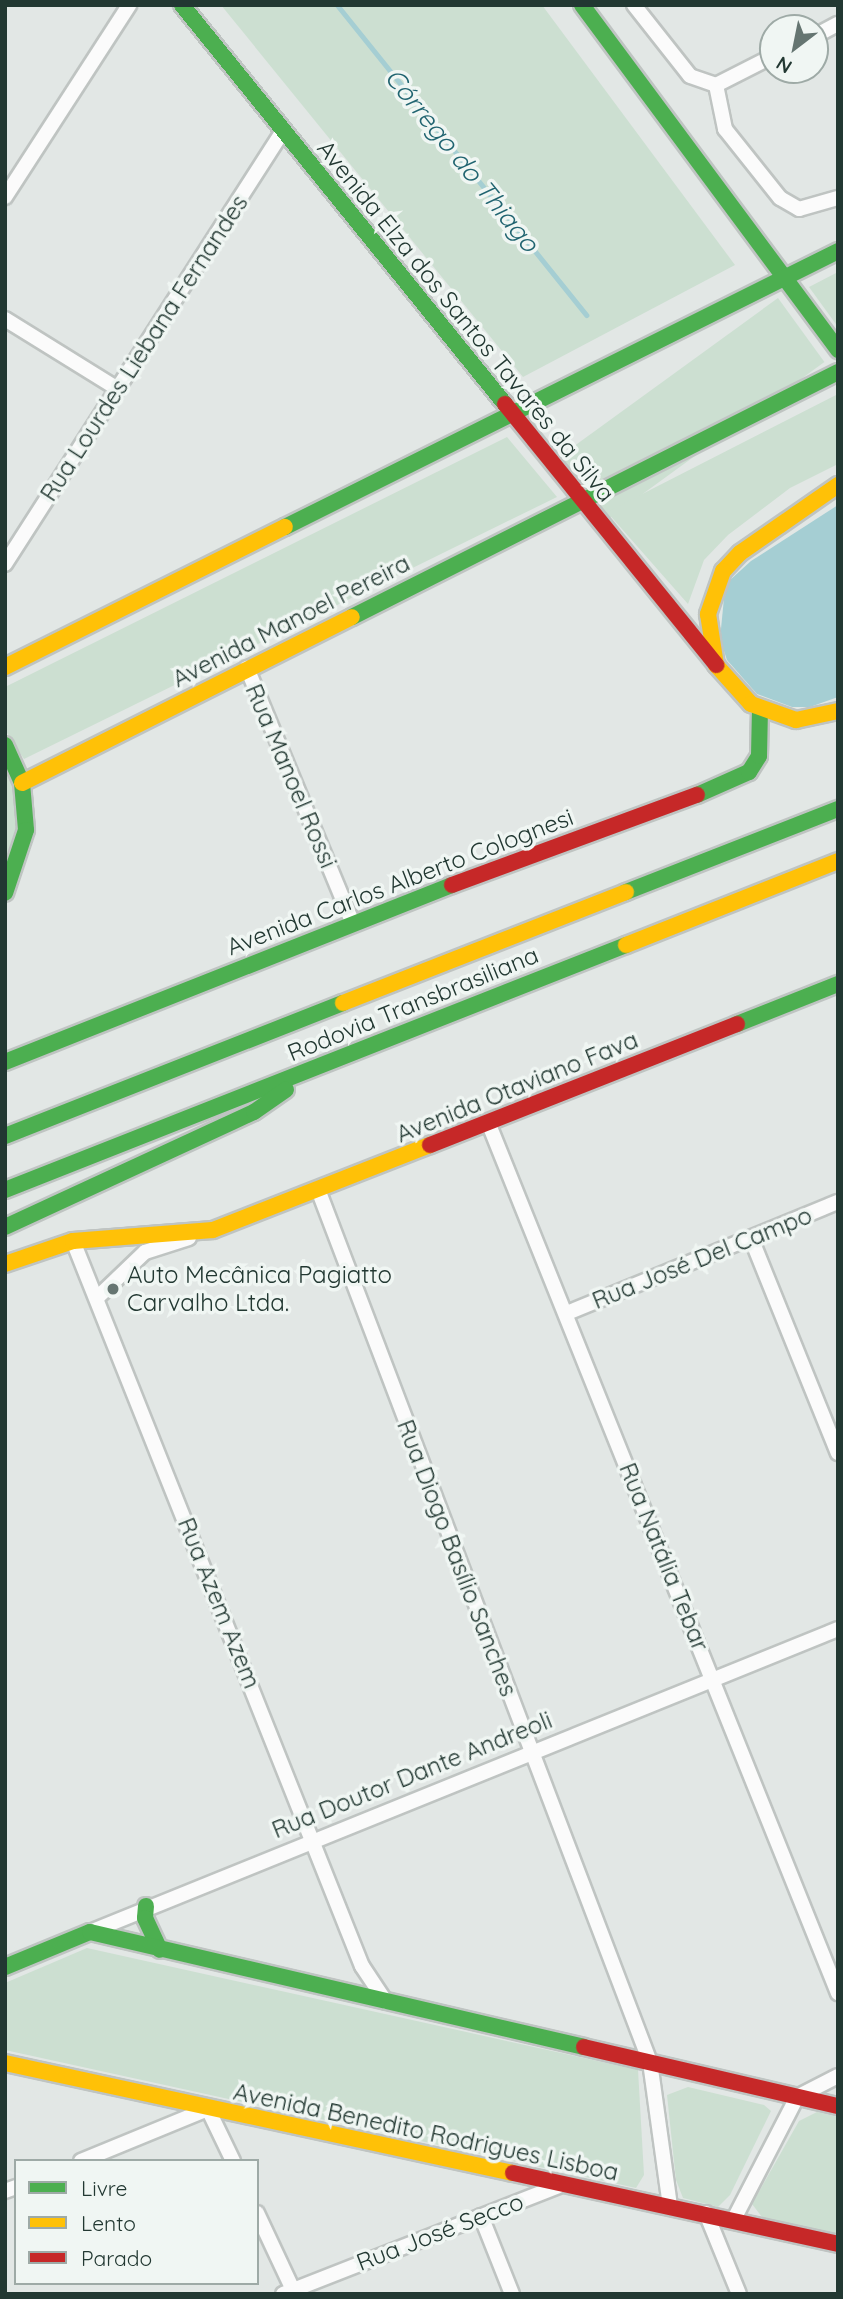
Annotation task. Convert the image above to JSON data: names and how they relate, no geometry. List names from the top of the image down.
{
  "streets": {
    "main road": [
      "Avenida Elza dos Santos Tavares da Silva",
      "Avenida Manoel Pereira",
      "Avenida Carlos Alberto Colognesi",
      "Rodovia Transbrasiliana",
      "Avenida Otaviano Fava",
      "Rua Doutor Dante Andreoli",
      "Avenida Benedito Rodrigues Lisboa"
    ],
    "street": [
      "Rua Lourdes Liebana Fernandes",
      "Rua Manoel Rossi",
      "Rua José Del Campo",
      "Rua Natália Tebar",
      "Rua Diogo Basílio Sanches",
      "Rua Azem Azem",
      "Rua José Secco"
    ]
  },
  "crossings": [
    ["Avenida Elza dos Santos Tavares da Silva", "Rua Lourdes Liebana Fernandes"],
    ["Avenida Elza dos Santos Tavares da Silva", "Avenida Manoel Pereira"],
    ["Avenida Elza dos Santos Tavares da Silva", "Avenida Carlos Alberto Colognesi"],
    ["Avenida Manoel Pereira", "Rua Manoel Rossi"],
    ["Rua Manoel Rossi", "Avenida Carlos Alberto Colognesi"],
    ["Avenida Otaviano Fava", "Rua Natália Tebar"],
    ["Avenida Otaviano Fava", "Rua Diogo Basílio Sanches"],
    ["Avenida Otaviano Fava", "Rua Azem Azem"],
    ["Rua José Del Campo", "Rua Natália Tebar"],
    ["Rua Natália Tebar", "Rua Doutor Dante Andreoli"],
    ["Rua Diogo Basílio Sanches", "Rua Doutor Dante Andreoli"],
    ["Rua Diogo Basílio Sanches", "Avenida Benedito Rodrigues Lisboa"],
    ["Rua Azem Azem", "Rua Doutor Dante Andreoli"],
    ["Avenida Benedito Rodrigues Lisboa", "Rua José Secco"]
  ],
  "water": ["Córrego do Thiago"],
  "places": ["Auto Mecânica Pagiatto Carvalho Ltda."],
  "legend": ["Livre", "Lento", "Parado"],
  "north": "bottom left"
}
